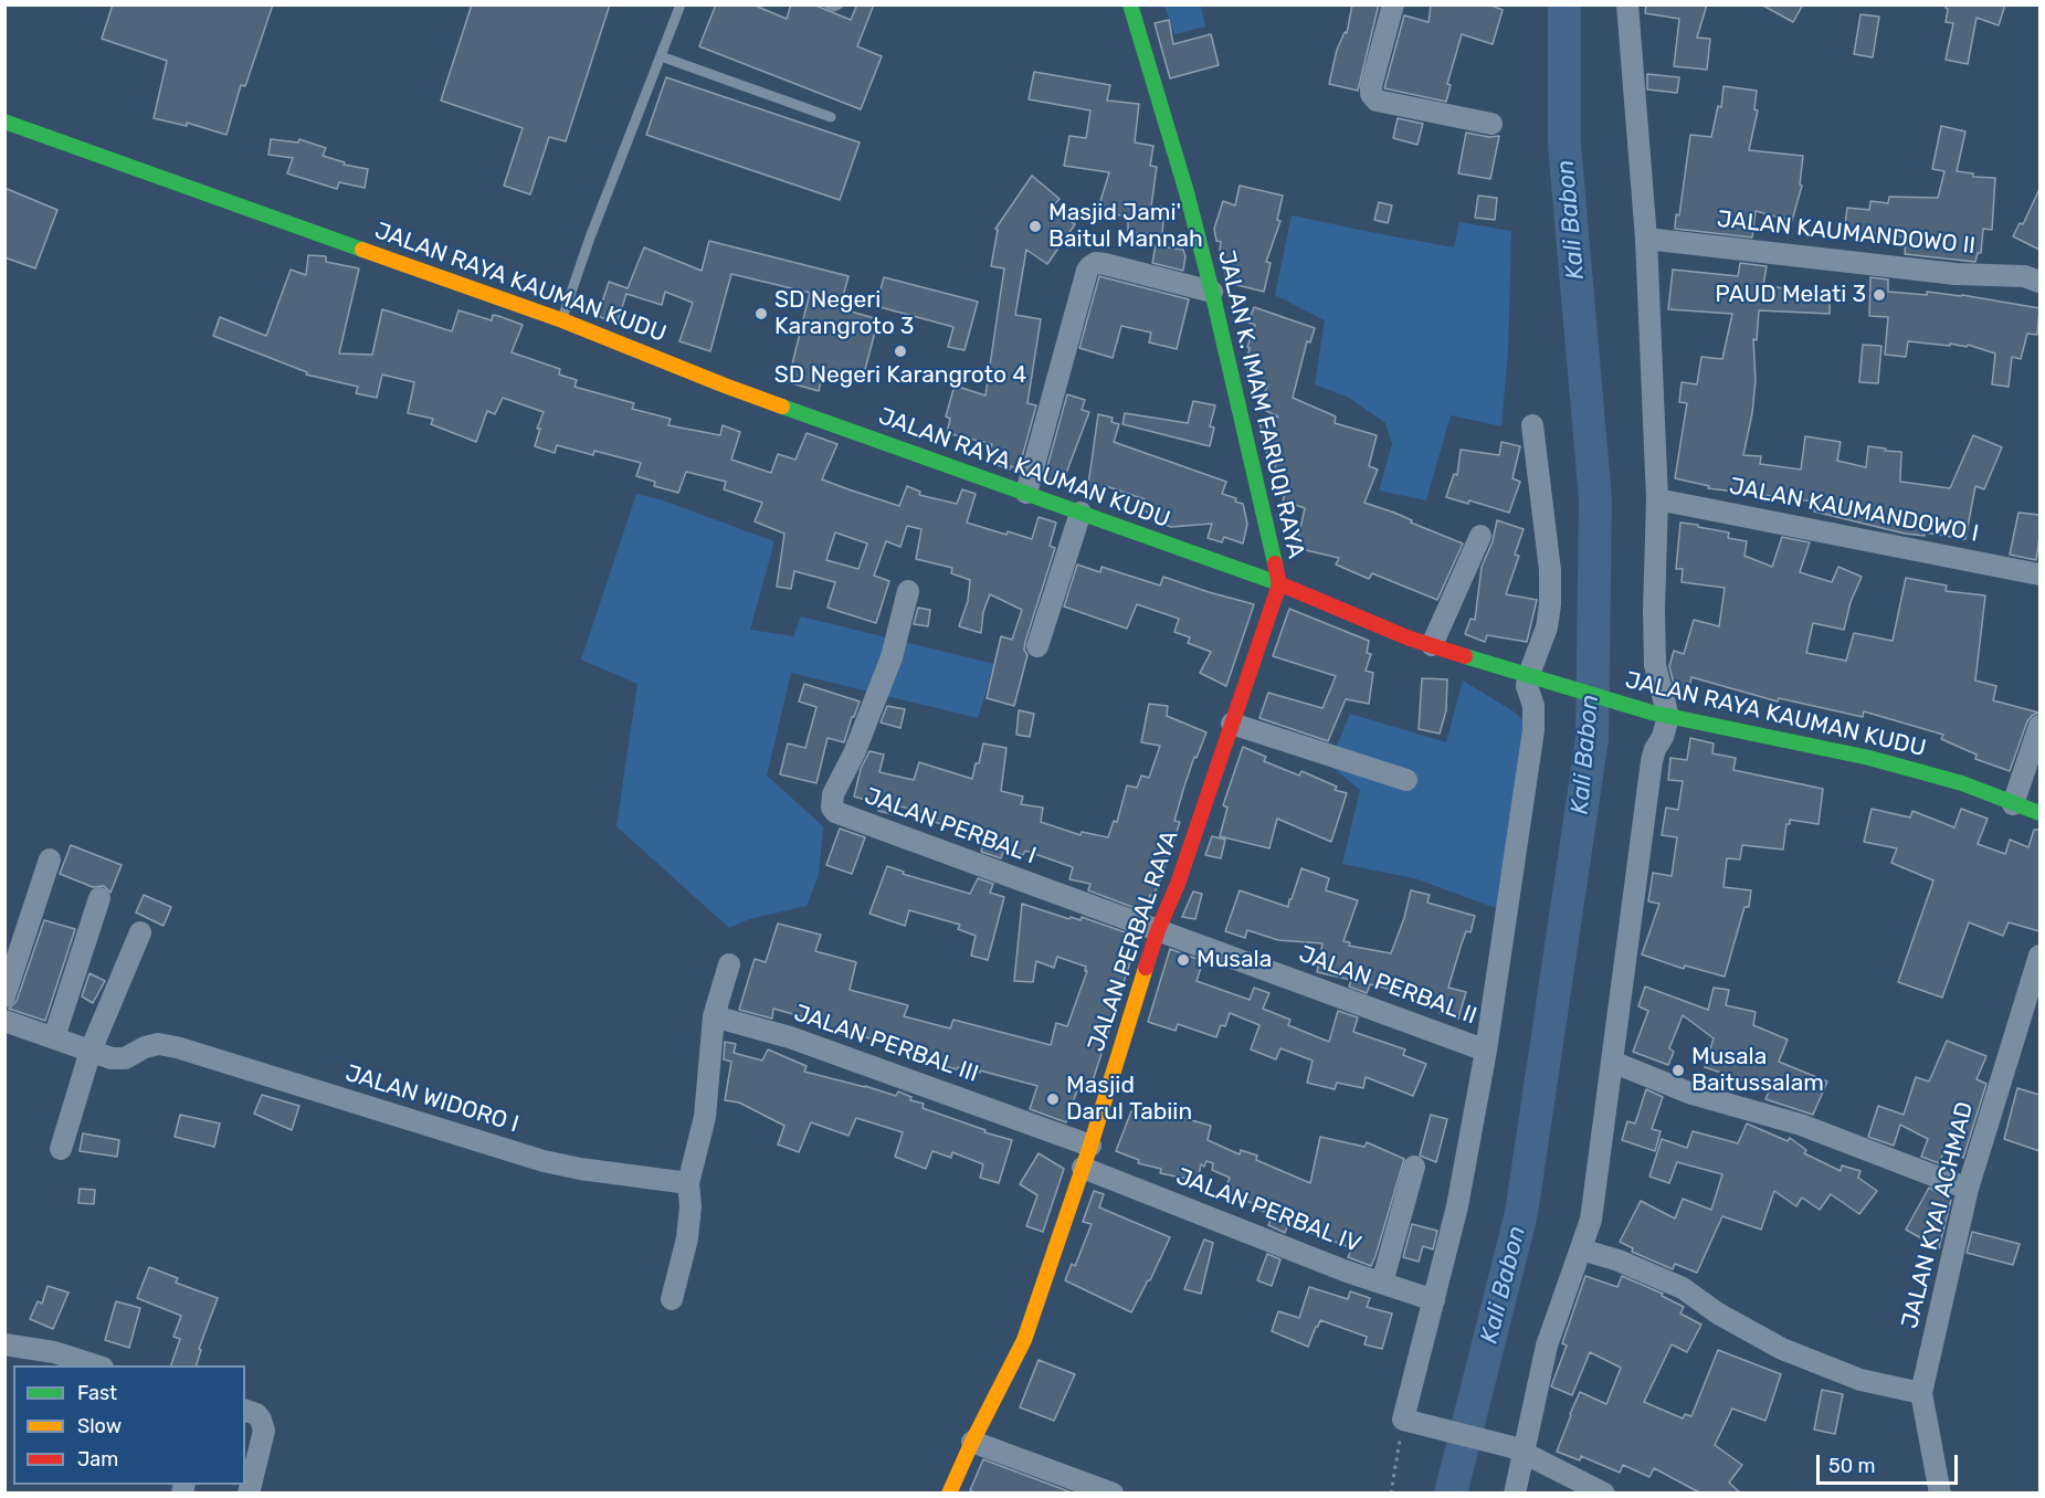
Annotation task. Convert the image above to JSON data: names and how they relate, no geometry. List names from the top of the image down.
{
  "streets": {
    "street": [
      "JALAN KAUMANDOWO II",
      "JALAN RAYA KAUMAN KUDU",
      "JALAN K. IMAM FARUQI RAYA",
      "JALAN KAUMANDOWO I",
      "JALAN PERBAL I",
      "JALAN PERBAL RAYA",
      "JALAN PERBAL II",
      "JALAN PERBAL III",
      "JALAN WIDORO I",
      "JALAN PERBAL IV",
      "JALAN KYAI ACHMAD"
    ]
  },
  "crossings": [
    ["JALAN RAYA KAUMAN KUDU", "JALAN K. IMAM FARUQI RAYA"],
    ["JALAN RAYA KAUMAN KUDU", "JALAN PERBAL RAYA"],
    ["JALAN K. IMAM FARUQI RAYA", "JALAN PERBAL RAYA"],
    ["JALAN PERBAL I", "JALAN PERBAL RAYA"],
    ["JALAN PERBAL I", "JALAN PERBAL II"],
    ["JALAN PERBAL RAYA", "JALAN PERBAL II"],
    ["JALAN PERBAL RAYA", "JALAN PERBAL III"],
    ["JALAN PERBAL RAYA", "JALAN PERBAL IV"]
  ],
  "water": ["Kali Babon"],
  "places": [
    "Masjid Jami' Baitul Mannah",
    "PAUD Melati 3",
    "SD Negeri Karangroto 3",
    "SD Negeri Karangroto 4",
    "Musala",
    "Musala Baitussalam",
    "Masjid Darul Tabiin"
  ],
  "legend": ["Fast", "Slow", "Jam"],
  "scale_bar": "50 m"
}
